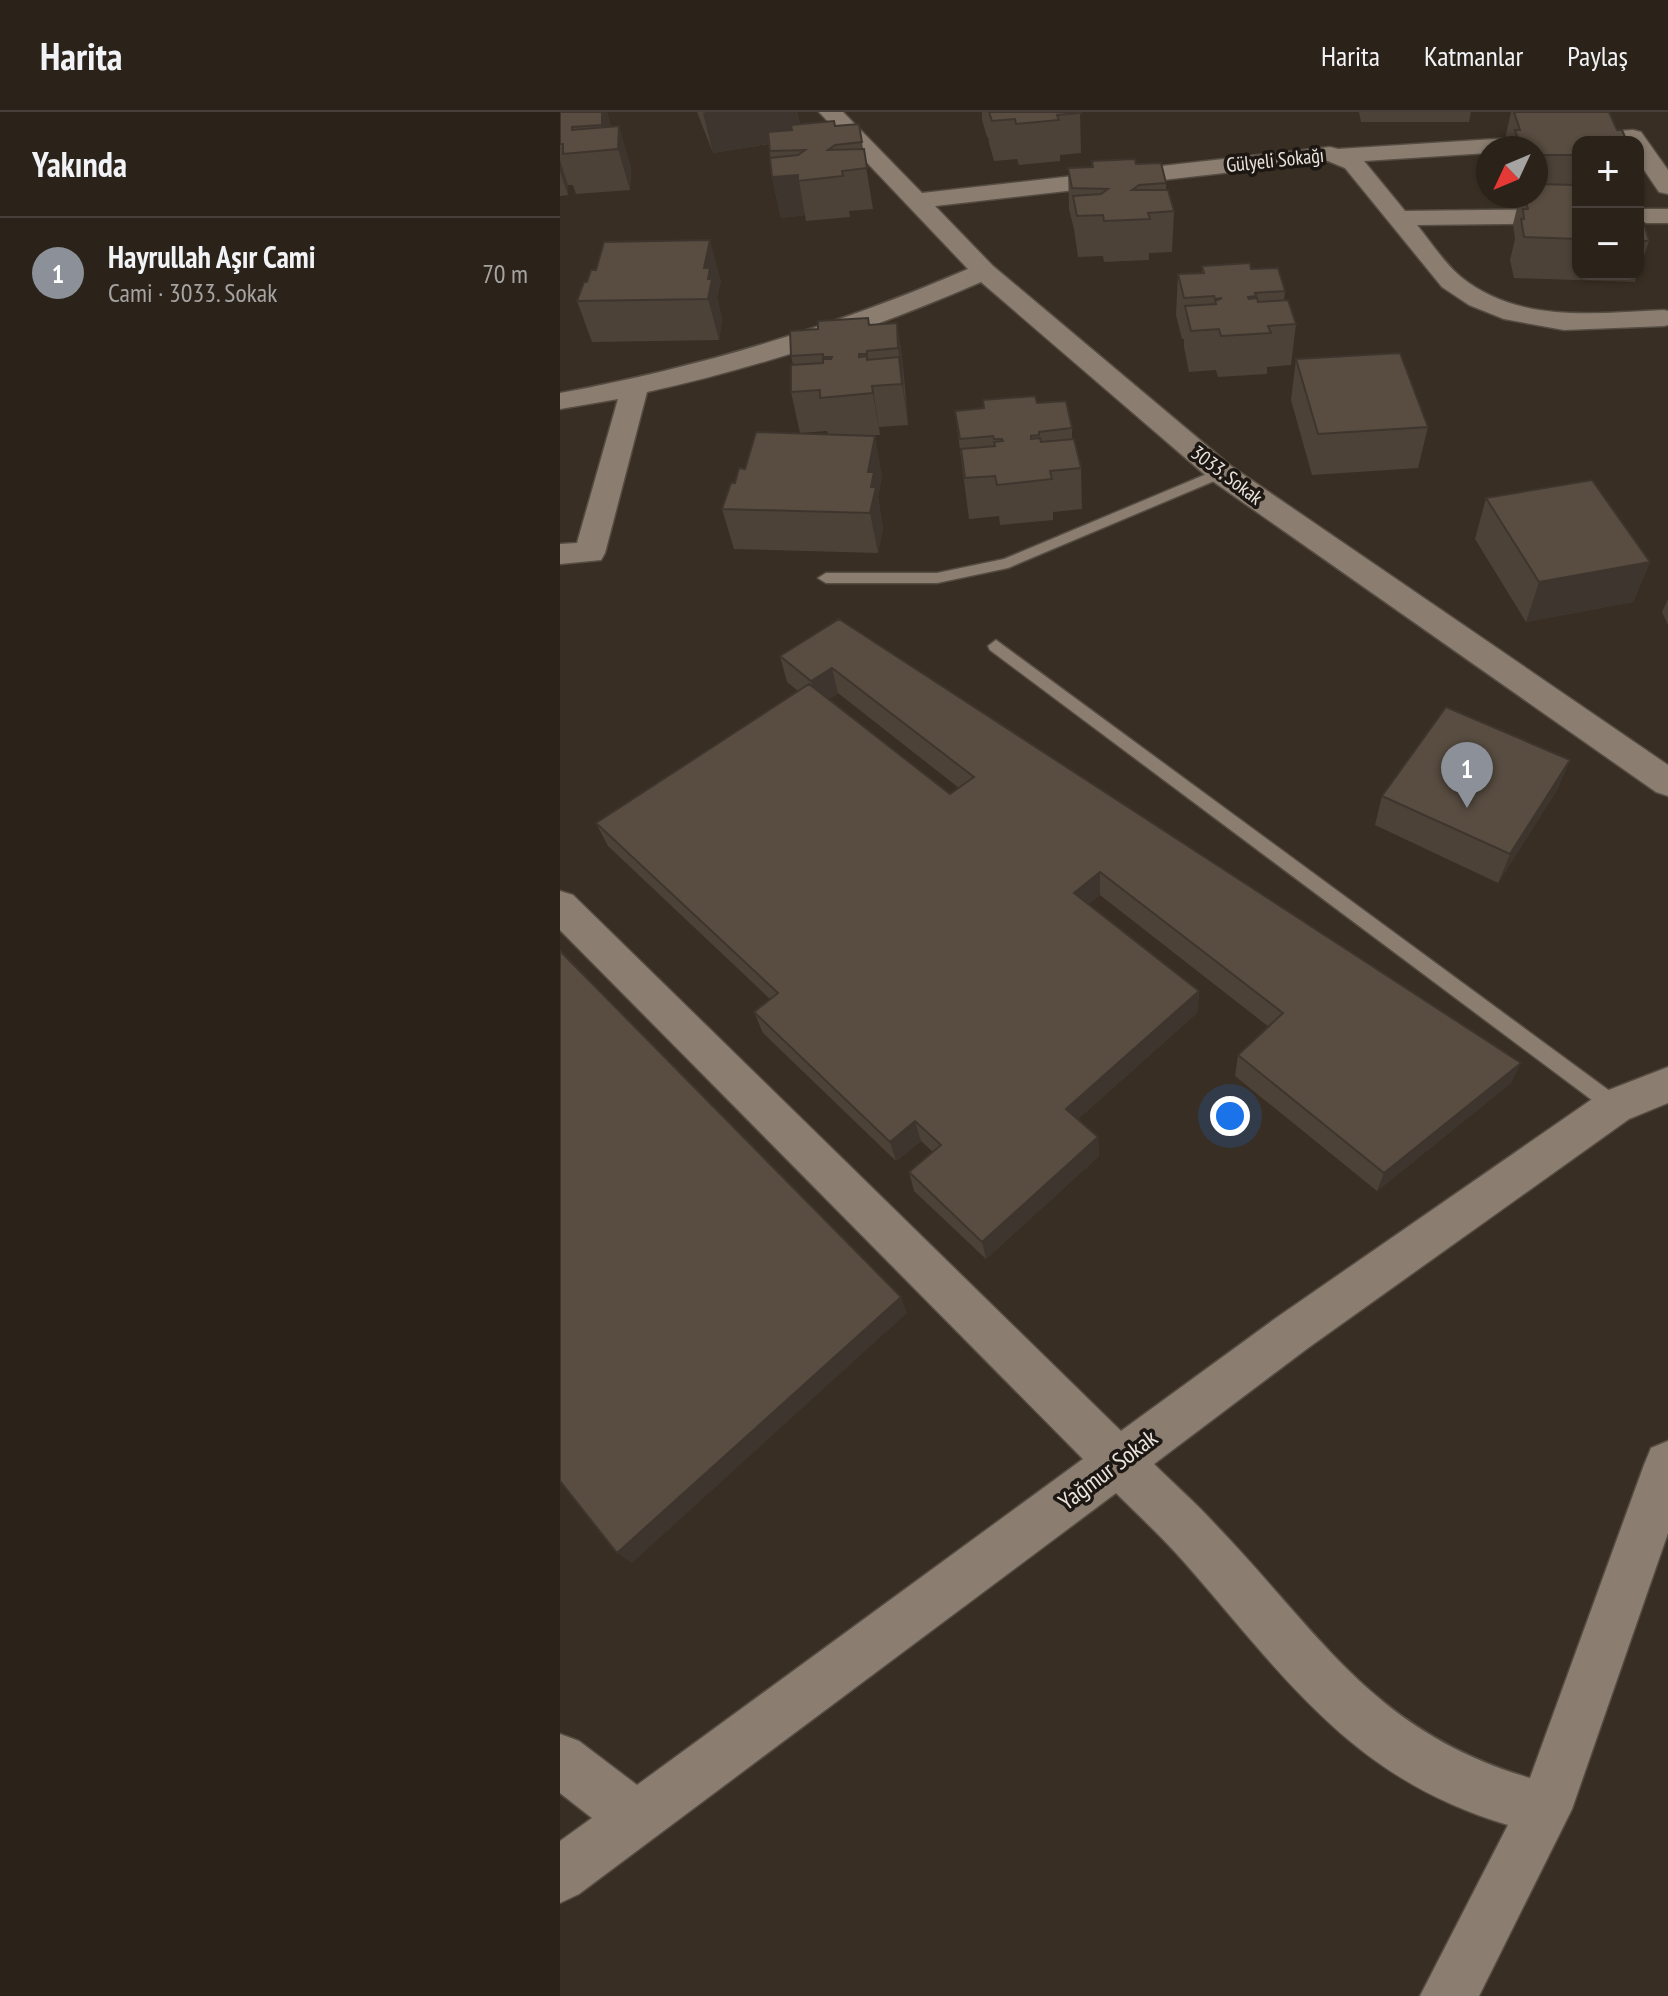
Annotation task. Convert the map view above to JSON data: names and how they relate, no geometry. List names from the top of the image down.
{
  "streets": {
    "street": ["Gülyeli Sokağı", "3033. Sokak", "Yağmur Sokak"]
  },
  "crossings": [
    ["Gülyeli Sokağı", "3033. Sokak"]
  ],
  "north": "bottom left",
  "page": {
    "header": "Harita",
    "nav": ["Harita", "Katmanlar", "Paylaş"],
    "heading": "Yakında",
    "map_buttons": ["+", "−"],
    "list": [
      {
        "mark": "1",
        "name": "Hayrullah Aşır Cami",
        "note": "Cami · 3033. Sokak",
        "value": "70 m"
      }
    ],
    "pins": "1"
  }
}
